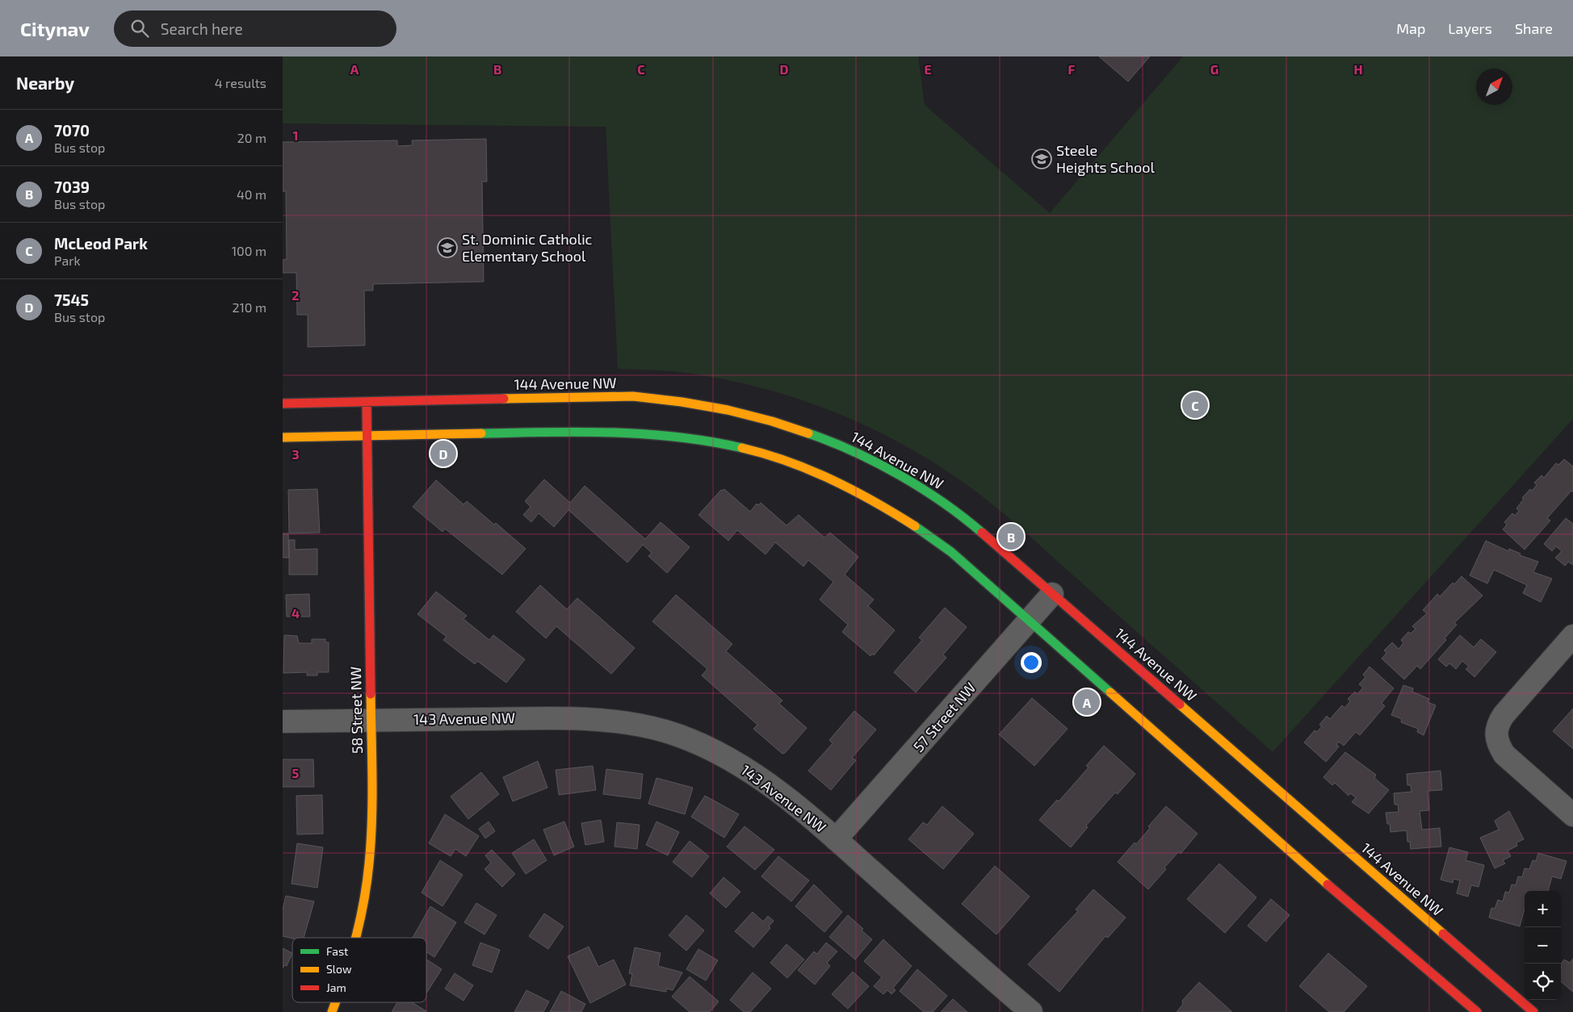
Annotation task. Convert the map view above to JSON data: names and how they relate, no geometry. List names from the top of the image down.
{
  "streets": {
    "street": [
      "144 Avenue NW",
      "58 Street NW",
      "57 Street NW",
      "143 Avenue NW"
    ]
  },
  "crossings": [
    ["144 Avenue NW", "58 Street NW"],
    ["144 Avenue NW", "57 Street NW"],
    ["58 Street NW", "143 Avenue NW"],
    ["57 Street NW", "143 Avenue NW"]
  ],
  "places": {
    "school or university": ["Steele Heights School", "St. Dominic Catholic Elementary School"]
  },
  "legend": ["Fast", "Slow", "Jam"],
  "north": "top right",
  "page": {
    "header": "Citynav",
    "search": "Search here",
    "nav": ["Map", "Layers", "Share"],
    "heading": ["Nearby", "4 results"],
    "list": [
      {
        "mark": "A",
        "name": "7070",
        "note": "Bus stop",
        "value": "20 m"
      },
      {
        "mark": "B",
        "name": "7039",
        "note": "Bus stop",
        "value": "40 m"
      },
      {
        "mark": "C",
        "name": "McLeod Park",
        "note": "Park",
        "value": "100 m"
      },
      {
        "mark": "D",
        "name": "7545",
        "note": "Bus stop",
        "value": "210 m"
      }
    ],
    "pins": [
      "C",
      "D",
      "B",
      "A"
    ],
    "map_buttons": ["+", "−"]
  },
  "grid": {
    "columns": [
      "A",
      "B",
      "C",
      "D",
      "E",
      "F",
      "G",
      "H"
    ],
    "rows": [
      "1",
      "2",
      "3",
      "4",
      "5"
    ]
  }
}
